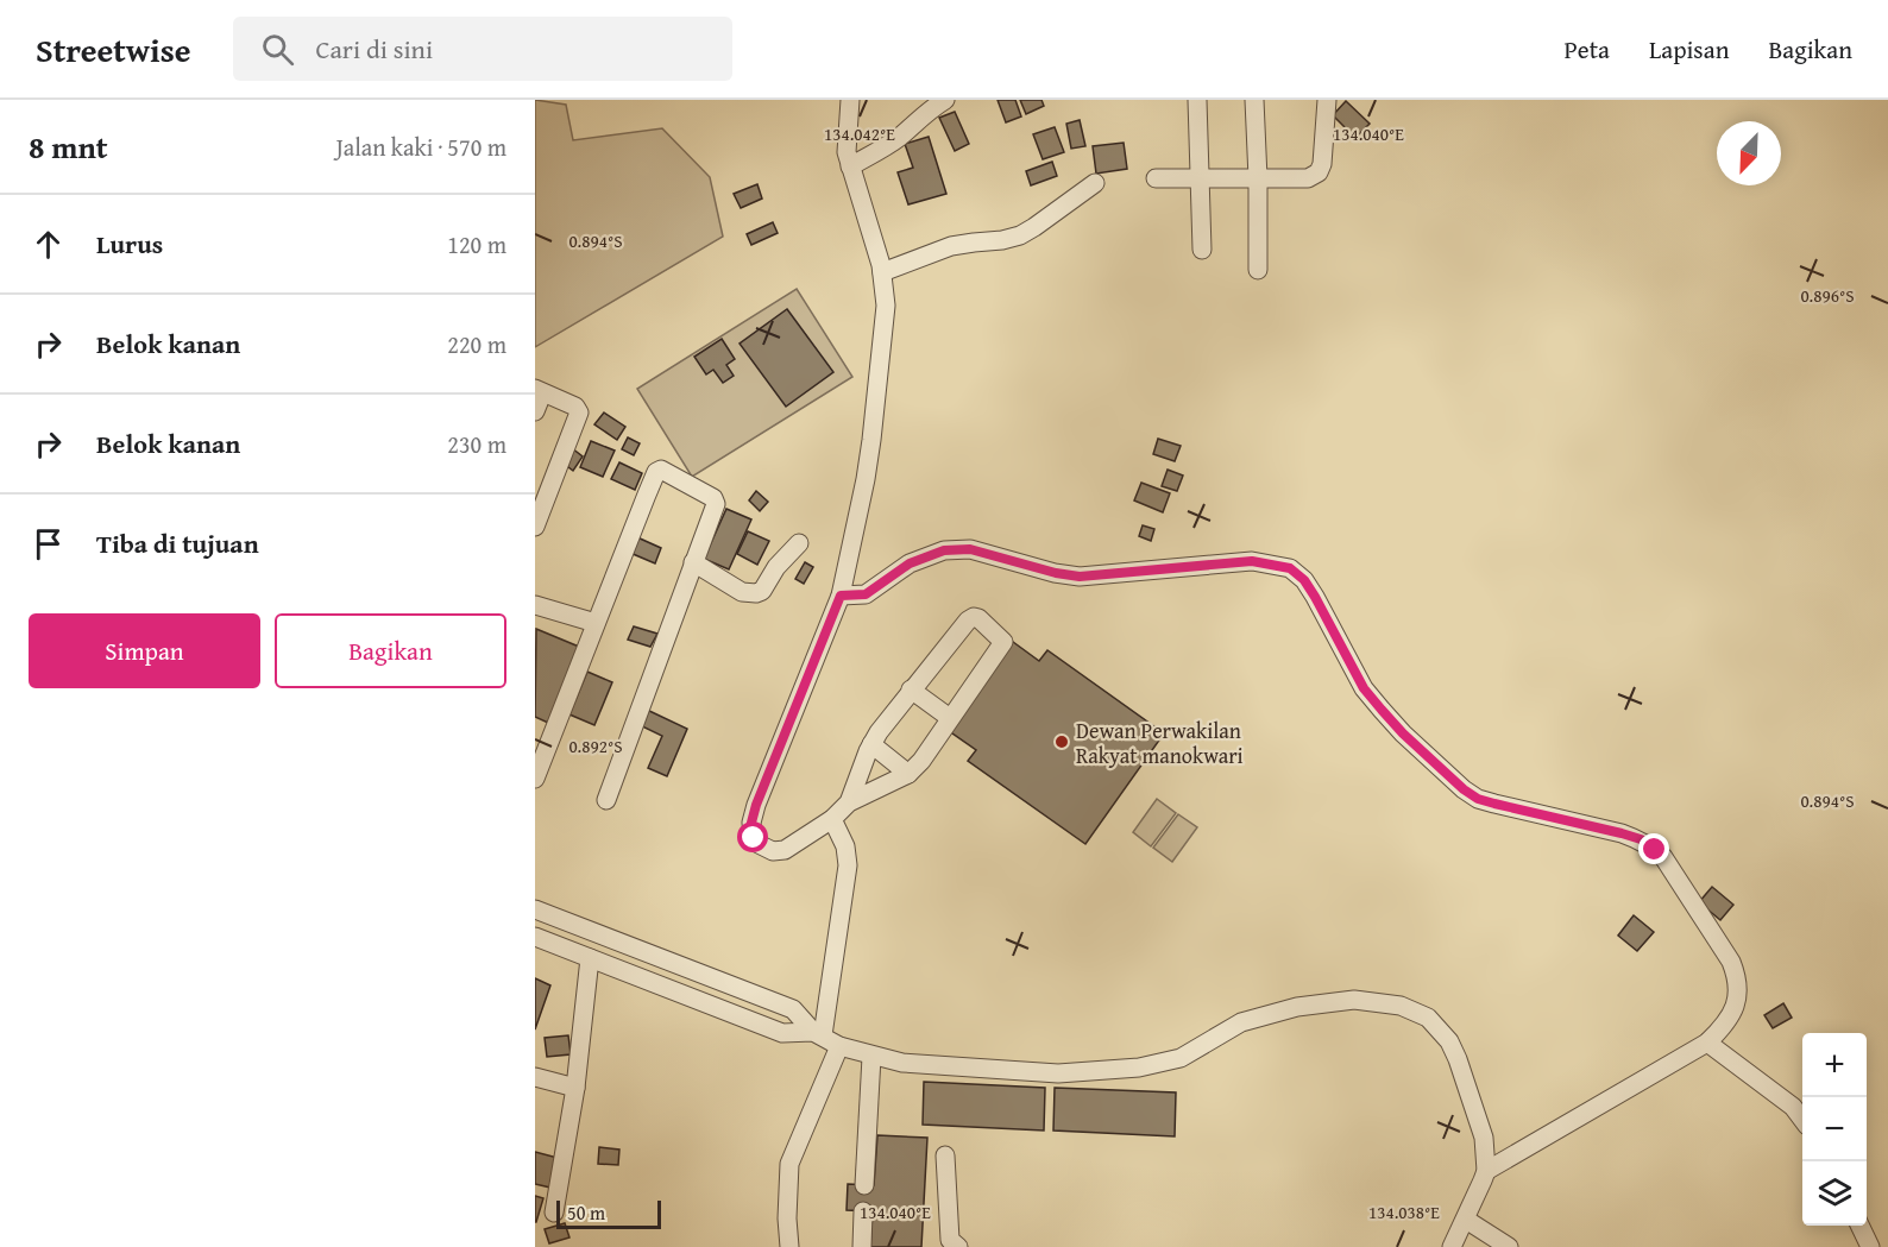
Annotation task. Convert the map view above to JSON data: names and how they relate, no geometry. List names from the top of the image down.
{
  "places": ["Dewan Perwakilan Rakyat manokwari"],
  "scale_bar": "50 m",
  "north": "bottom left",
  "page": {
    "header": "Streetwise",
    "search": "Cari di sini",
    "nav": ["Peta", "Lapisan", "Bagikan"],
    "heading": ["8 mnt", "Jalan kaki · 570 m"],
    "list": [
      ["Lurus", "120 m"],
      ["Belok kanan", "220 m"],
      ["Belok kanan", "230 m"],
      "Tiba di tujuan"
    ],
    "buttons": ["Simpan", "Bagikan"],
    "map_buttons": ["+", "−"],
    "scale": "50 m"
  },
  "coordinates": [
    "134.042°E",
    "134.040°E",
    "0.894°S",
    "0.896°S",
    "0.892°S",
    "134.038°E"
  ]
}
